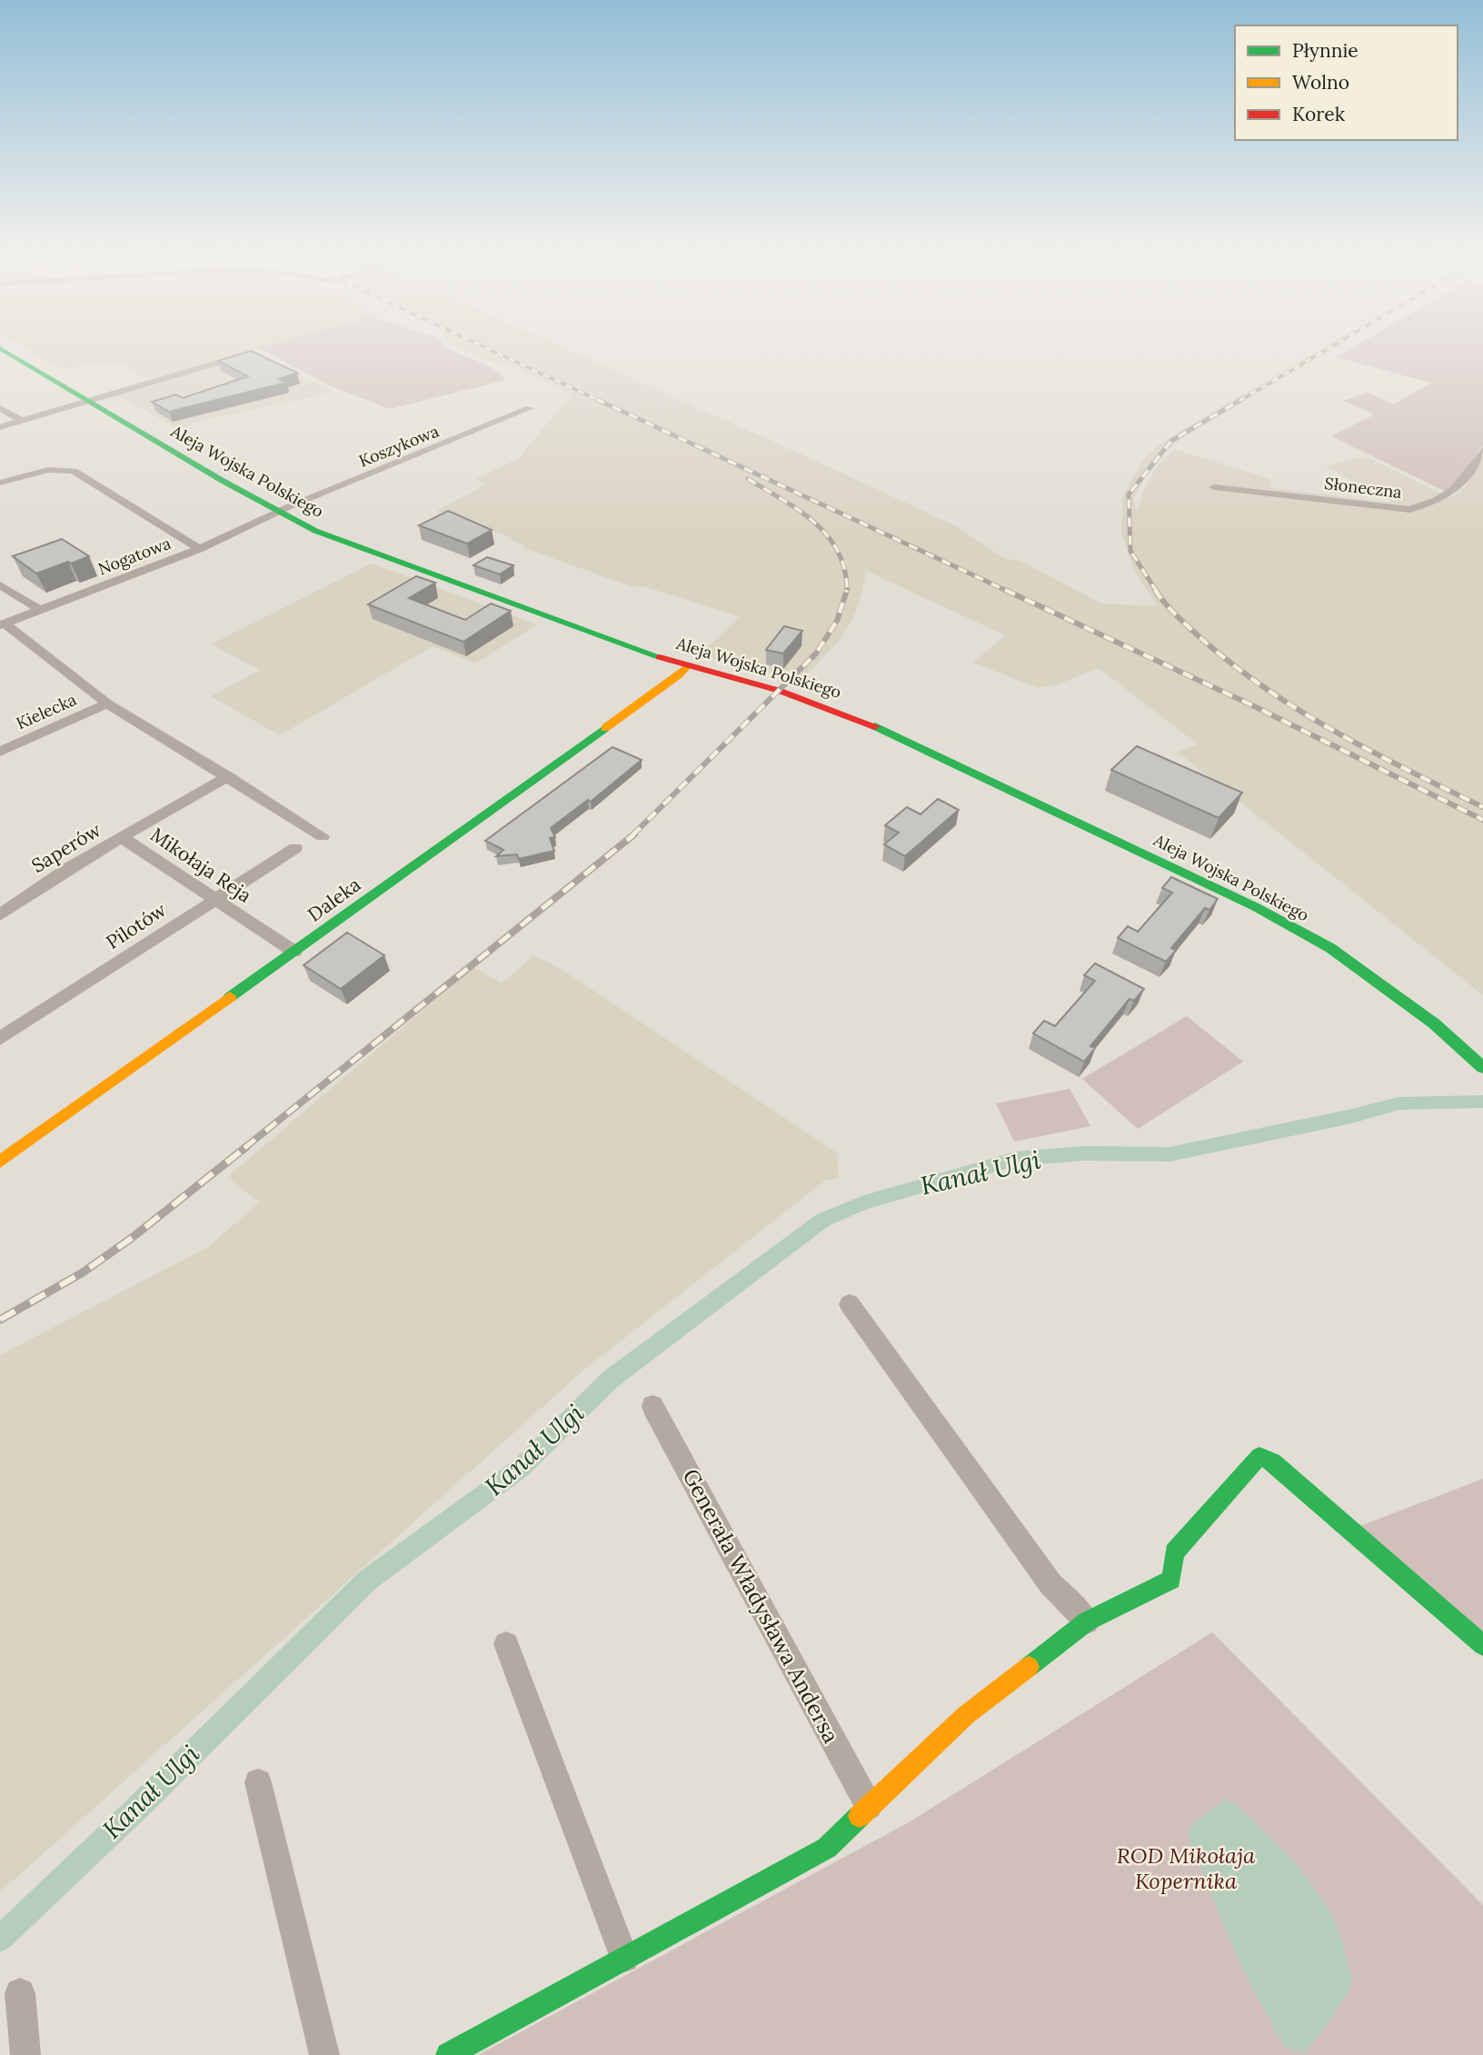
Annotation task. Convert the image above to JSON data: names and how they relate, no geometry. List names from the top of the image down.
{
  "streets": {
    "main road": ["Aleja Wojska Polskiego", "Daleka"],
    "street": [
      "Koszykowa",
      "Słoneczna",
      "Nogatowa",
      "Kielecka",
      "Saperów",
      "Mikołaja Reja",
      "Pilotów",
      "Generała Władysława Andersa"
    ]
  },
  "crossings": [
    ["Koszykowa", "Aleja Wojska Polskiego"],
    ["Koszykowa", "Nogatowa"],
    ["Aleja Wojska Polskiego", "Nogatowa"],
    ["Aleja Wojska Polskiego", "Daleka"],
    ["Saperów", "Mikołaja Reja"],
    ["Mikołaja Reja", "Daleka"],
    ["Mikołaja Reja", "Pilotów"]
  ],
  "water": ["Kanał Ulgi"],
  "parks": ["ROD Mikołaja Kopernika"],
  "legend": ["Płynnie", "Wolno", "Korek"]
}
